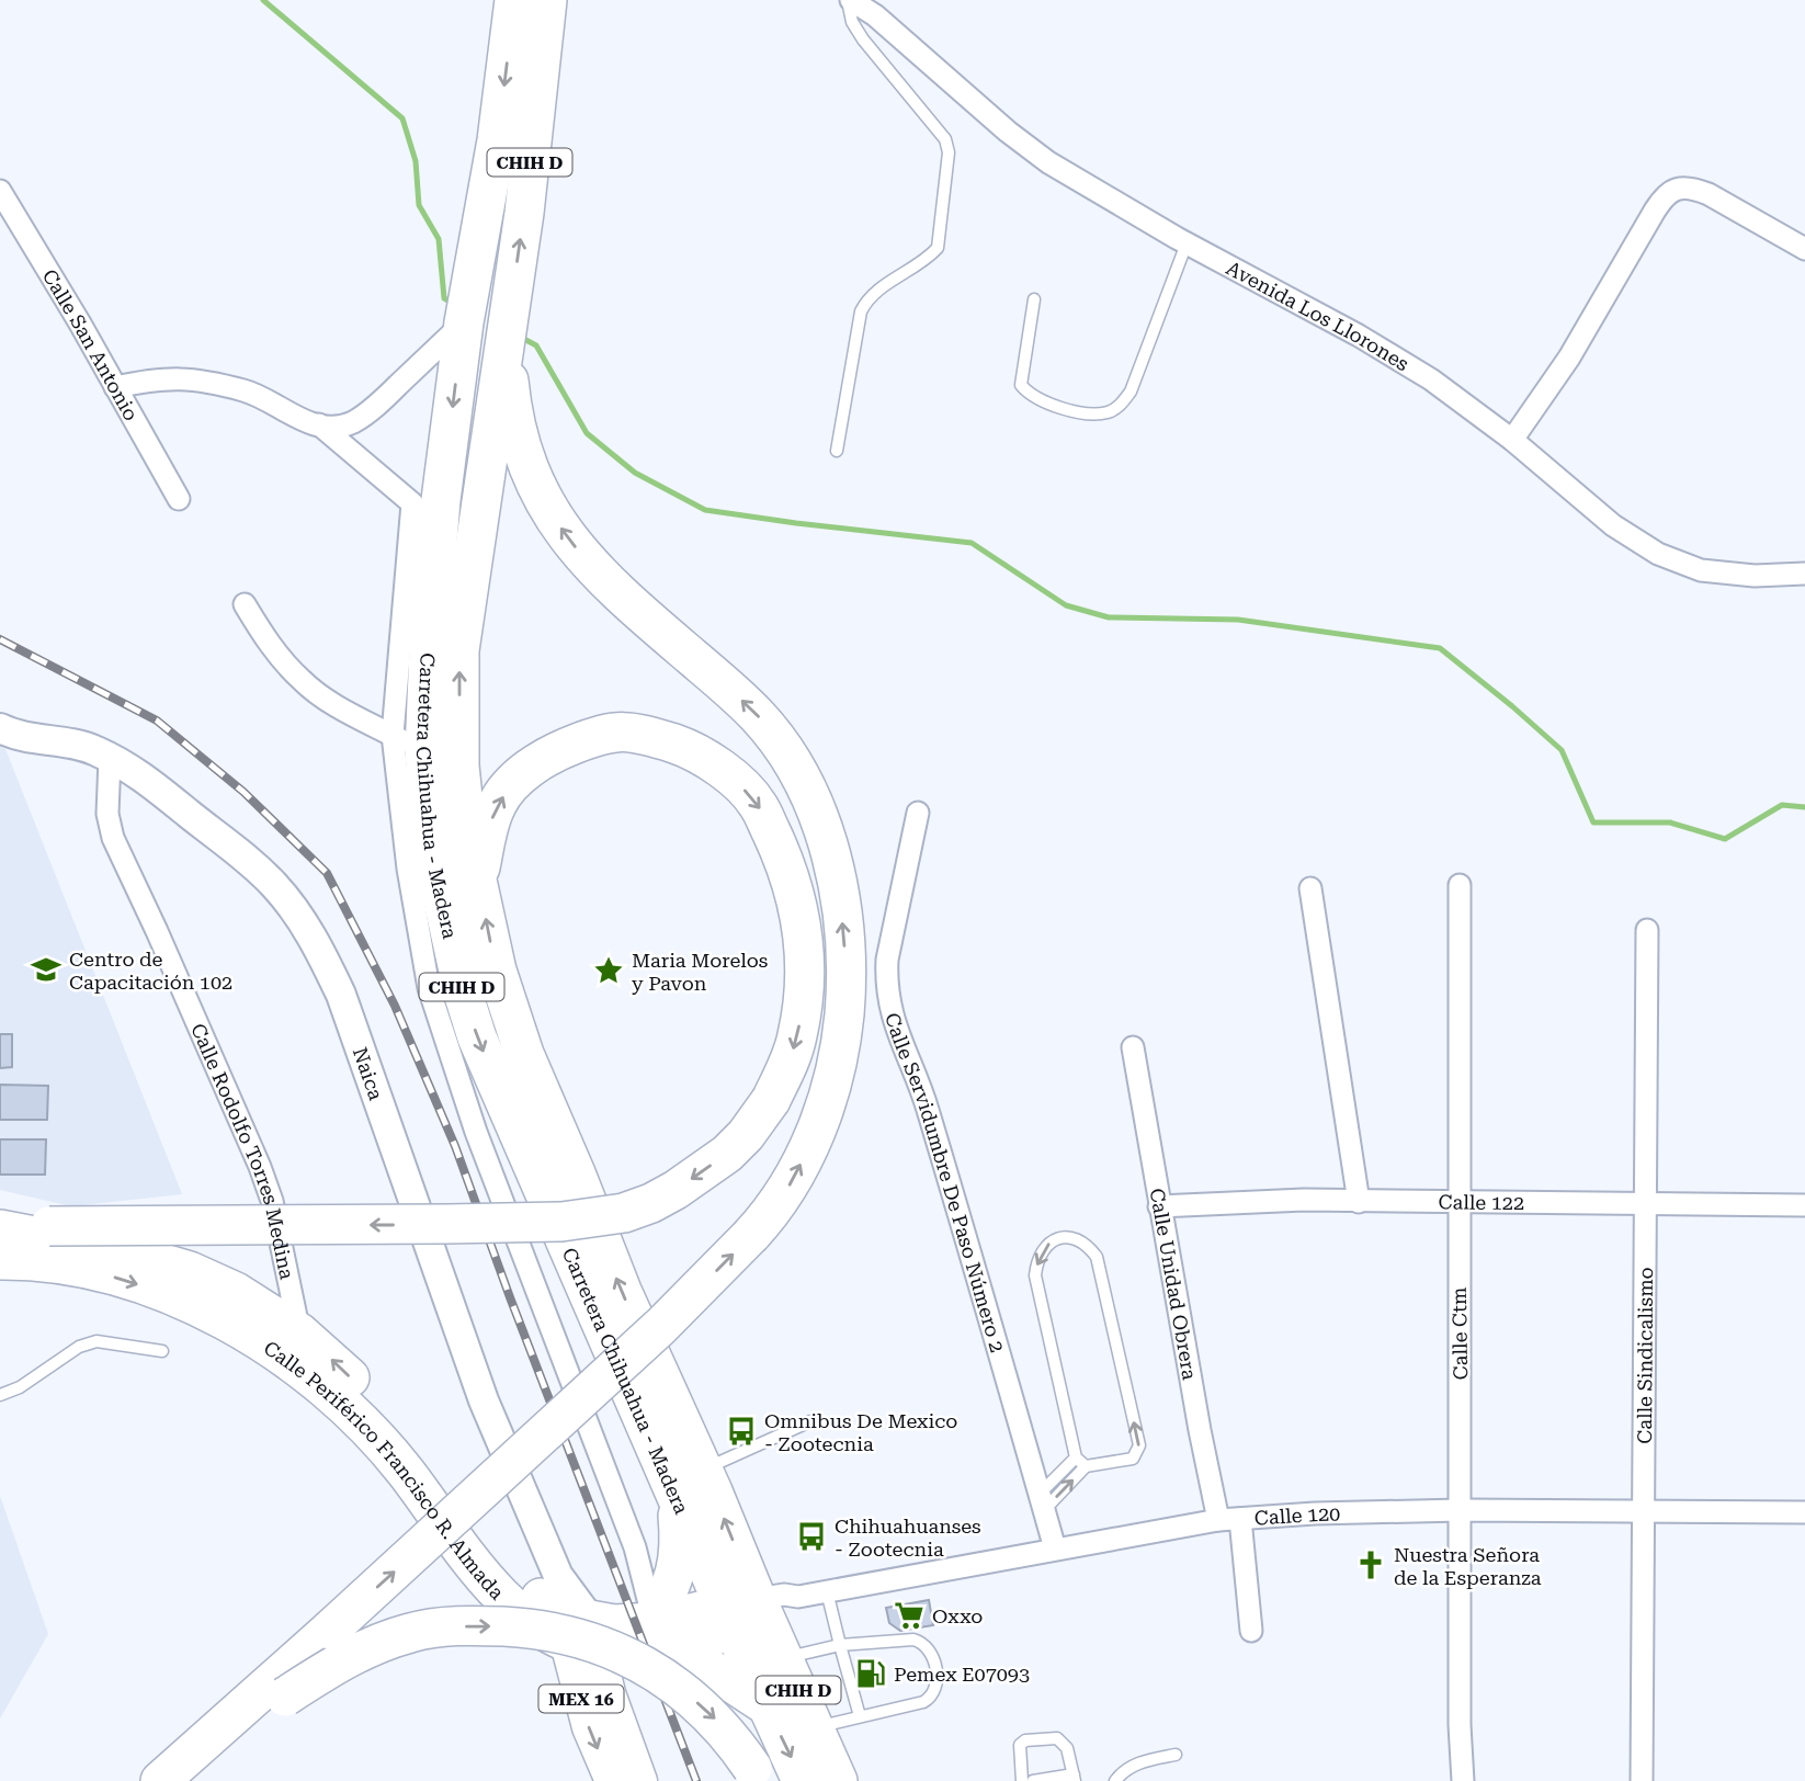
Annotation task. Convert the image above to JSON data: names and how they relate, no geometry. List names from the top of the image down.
{
  "streets": {
    "highway": ["CHIH D", "Carretera Chihuahua - Madera", "Calle Periférico Francisco R. Almada"],
    "main road": ["MEX 16"],
    "street": [
      "Avenida Los Llorones",
      "Calle San Antonio",
      "Naica",
      "Calle Rodolfo Torres Medina",
      "Calle Servidumbre De Paso Número 2",
      "Calle 122",
      "Calle Unidad Obrera",
      "Calle Ctm",
      "Calle Sindicalismo",
      "Calle 120"
    ]
  },
  "crossings": [
    ["CHIH D", "Carretera Chihuahua - Madera"],
    ["CHIH D", "Calle Periférico Francisco R. Almada"],
    ["CHIH D", "Calle 120"],
    ["Carretera Chihuahua - Madera", "Calle Periférico Francisco R. Almada"],
    ["Carretera Chihuahua - Madera", "Calle 120"],
    ["Naica", "Calle Rodolfo Torres Medina"],
    ["Naica", "Calle Periférico Francisco R. Almada"],
    ["Naica", "MEX 16"],
    ["Calle Rodolfo Torres Medina", "Calle Periférico Francisco R. Almada"],
    ["Calle Servidumbre De Paso Número 2", "Calle 120"],
    ["Calle 122", "Calle Unidad Obrera"],
    ["Calle 122", "Calle Ctm"],
    ["Calle 122", "Calle Sindicalismo"],
    ["Calle Unidad Obrera", "Calle 120"],
    ["Calle Ctm", "Calle 120"],
    ["Calle Sindicalismo", "Calle 120"],
    ["Calle Periférico Francisco R. Almada", "Calle 120"],
    ["Calle Periférico Francisco R. Almada", "MEX 16"]
  ],
  "places": {
    "school or university": ["Centro de Capacitación 102"],
    "place": ["Maria Morelos y Pavon"],
    "bus stop": ["Omnibus De Mexico - Zootecnia", "Chihuahuanses - Zootecnia"],
    "church": ["Nuestra Señora de la Esperanza"],
    "supermarket": ["Oxxo"],
    "fuel station": ["Pemex E07093"]
  }
}
